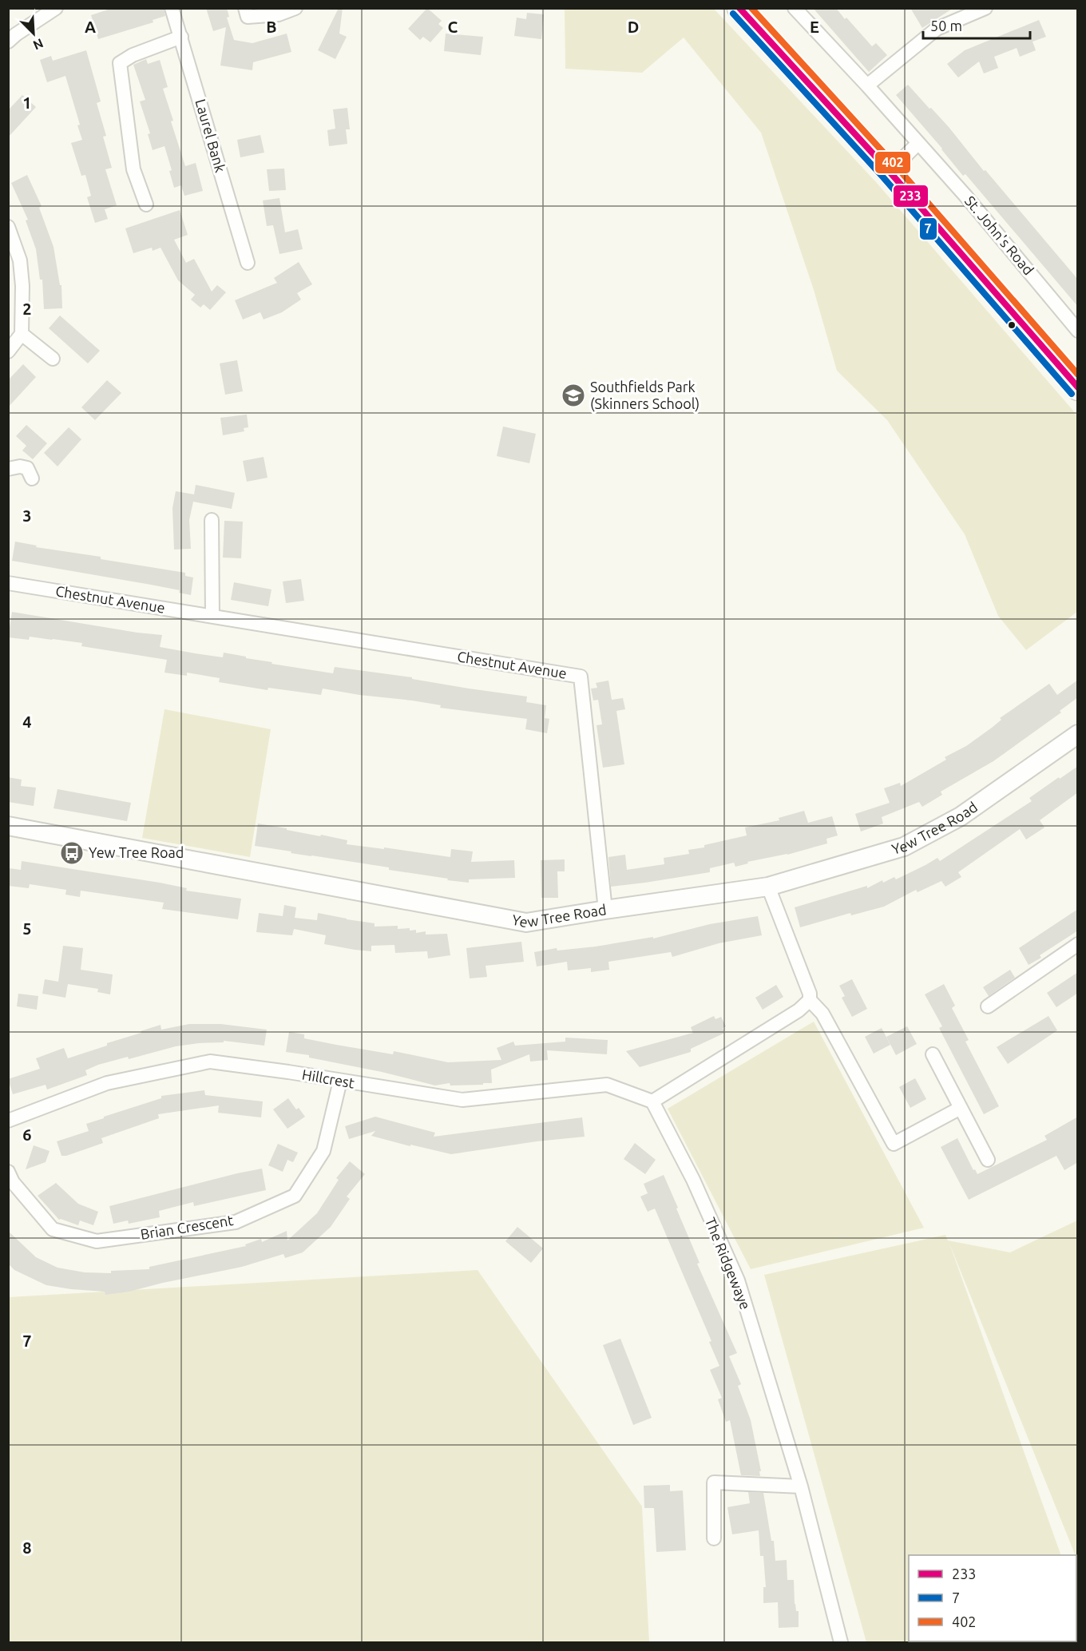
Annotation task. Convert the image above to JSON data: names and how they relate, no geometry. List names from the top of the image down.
{
  "streets": {
    "street": [
      "Laurel Bank",
      "St. John's Road",
      "Chestnut Avenue",
      "Yew Tree Road",
      "Hillcrest",
      "Brian Crescent",
      "The Ridgewaye"
    ]
  },
  "crossings": [
    ["Chestnut Avenue", "Yew Tree Road"],
    ["Hillcrest", "Brian Crescent"],
    ["Hillcrest", "The Ridgewaye"]
  ],
  "places": {
    "school or university": ["Southfields Park (Skinners School)"],
    "bus stop": ["Yew Tree Road"]
  },
  "lines": ["transit line 233", "transit line 402", "transit line 7"],
  "legend": ["233", "7", "402"],
  "scale_bar": "50 m",
  "north": "bottom right",
  "grid": {
    "columns": [
      "A",
      "B",
      "C",
      "D",
      "E"
    ],
    "rows": [
      "1",
      "2",
      "3",
      "4",
      "5",
      "6",
      "7",
      "8"
    ]
  }
}
